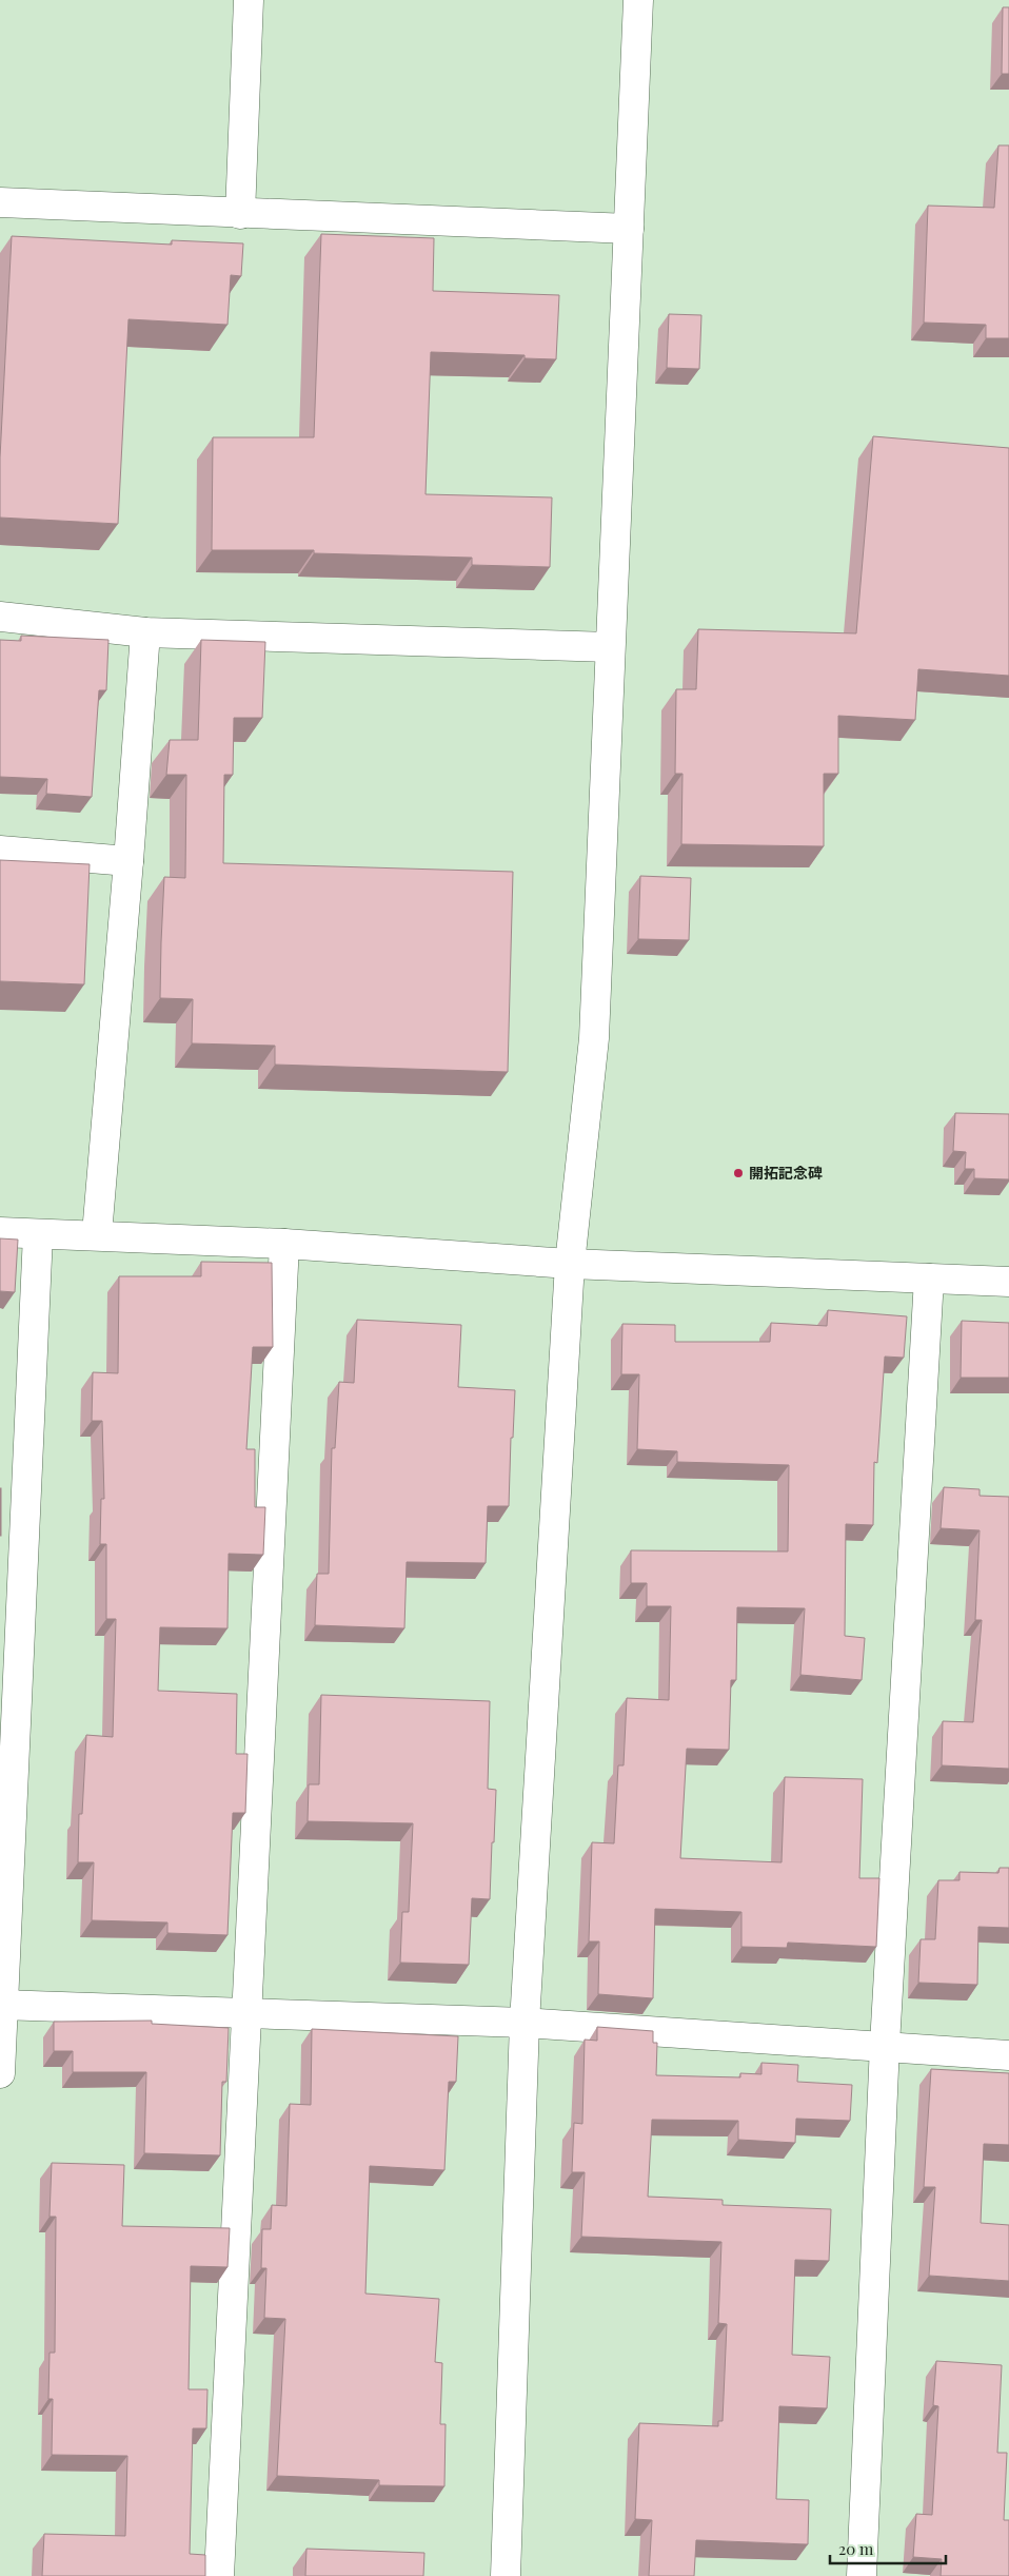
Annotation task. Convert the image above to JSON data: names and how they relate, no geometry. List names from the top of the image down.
{
  "places": ["開拓記念碑"],
  "scale_bar": "20 m"
}
